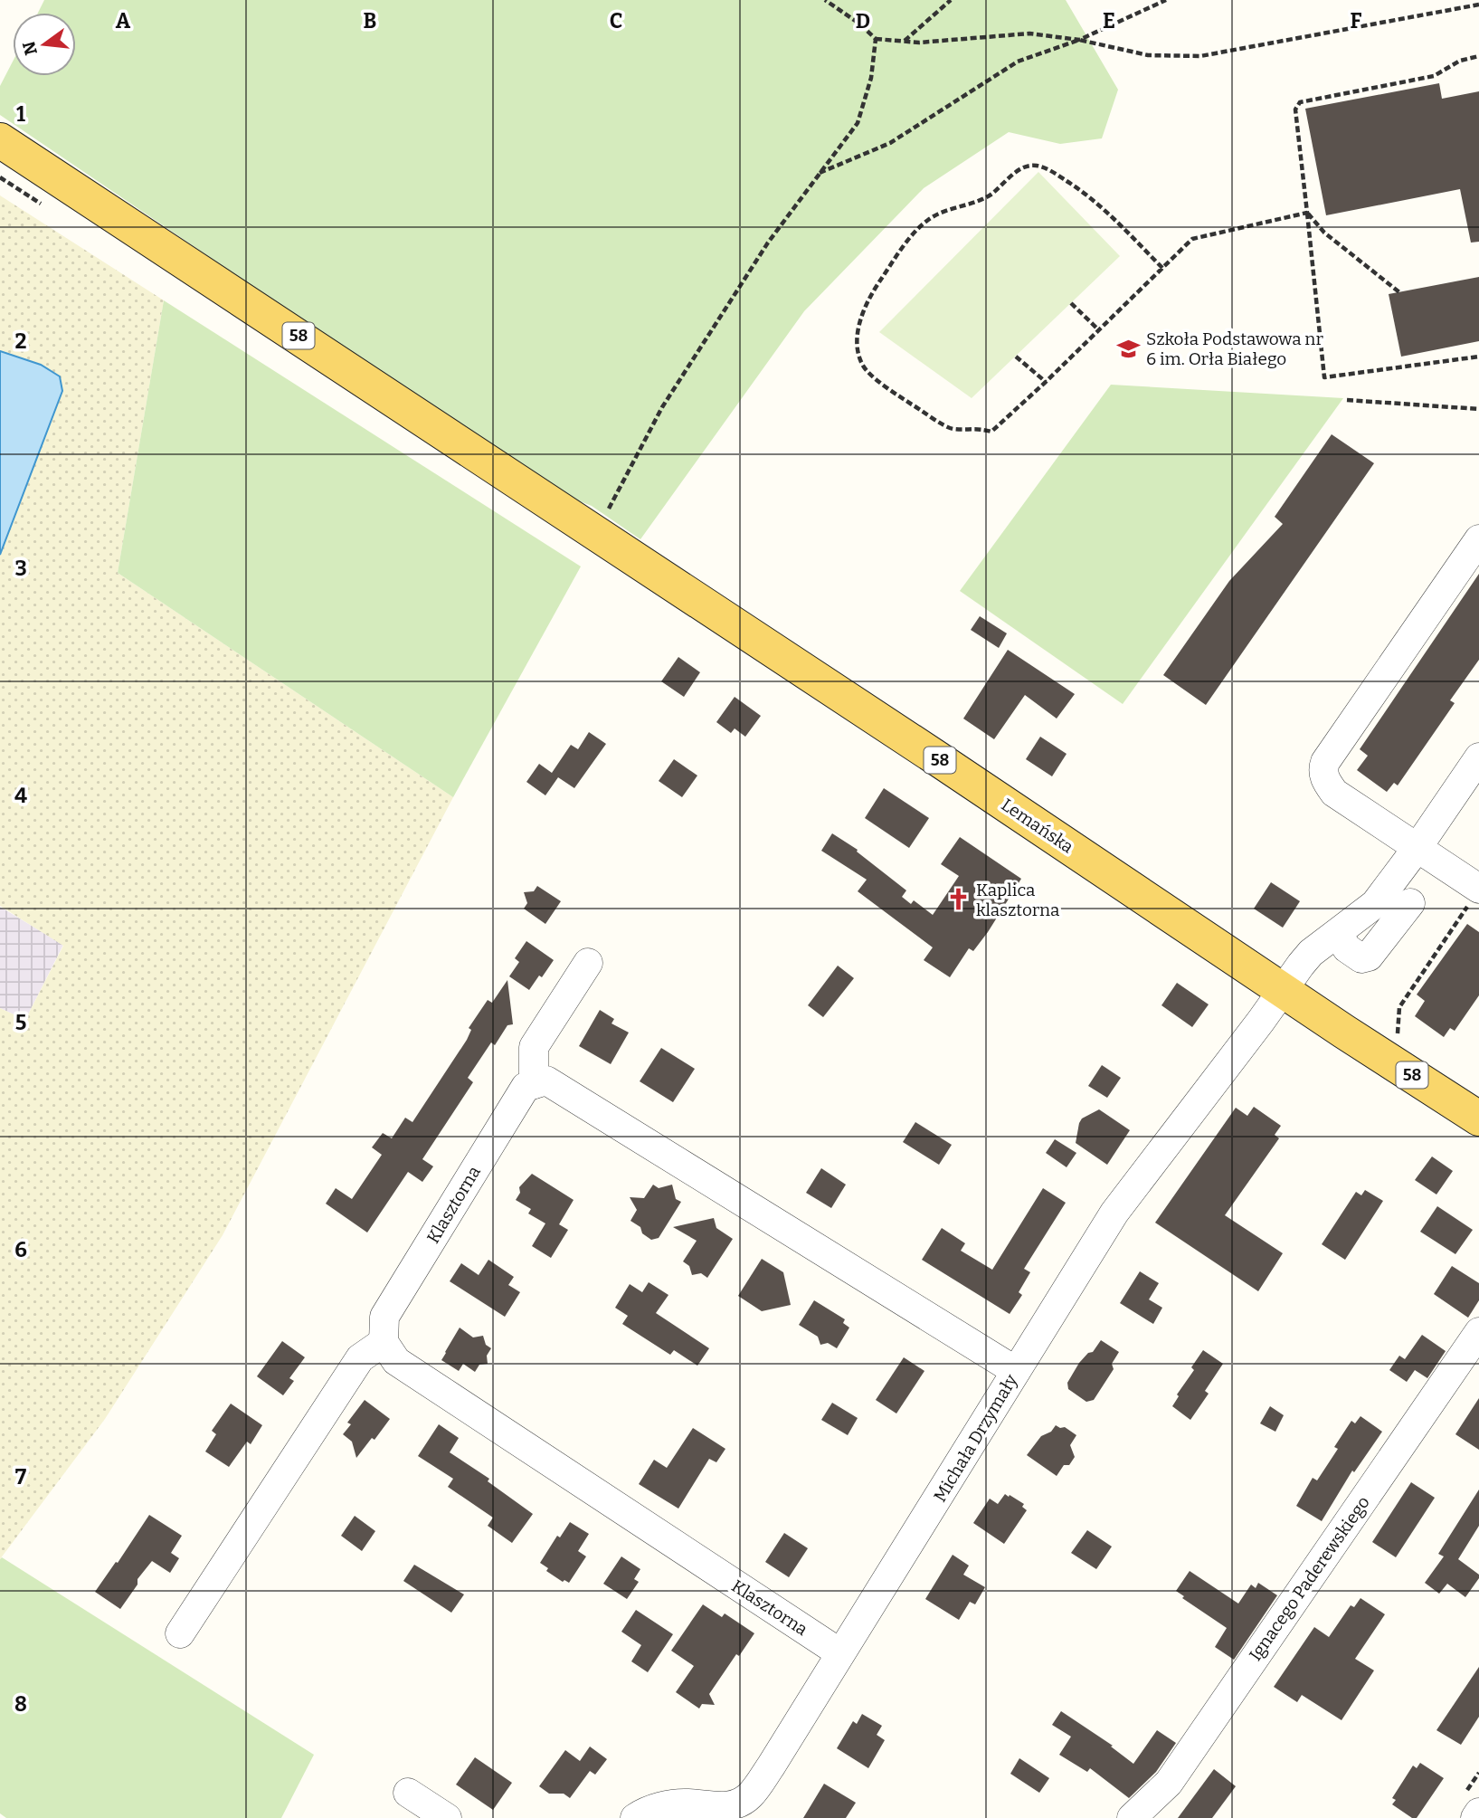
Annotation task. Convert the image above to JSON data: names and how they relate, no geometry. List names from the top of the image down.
{
  "streets": {
    "main road": ["58", "Lemańska"],
    "street": ["Klasztorna", "Michała Drzymały", "Ignacego Paderewskiego"]
  },
  "crossings": [
    ["58", "Lemańska"],
    ["Lemańska", "Michała Drzymały"],
    ["Klasztorna", "Michała Drzymały"]
  ],
  "places": {
    "school or university": ["Szkoła Podstawowa nr 6 im. Orła Białego"],
    "church": ["Kaplica klasztorna"]
  },
  "north": "left",
  "grid": {
    "columns": [
      "A",
      "B",
      "C",
      "D",
      "E",
      "F"
    ],
    "rows": [
      "1",
      "2",
      "3",
      "4",
      "5",
      "6",
      "7",
      "8"
    ]
  }
}
